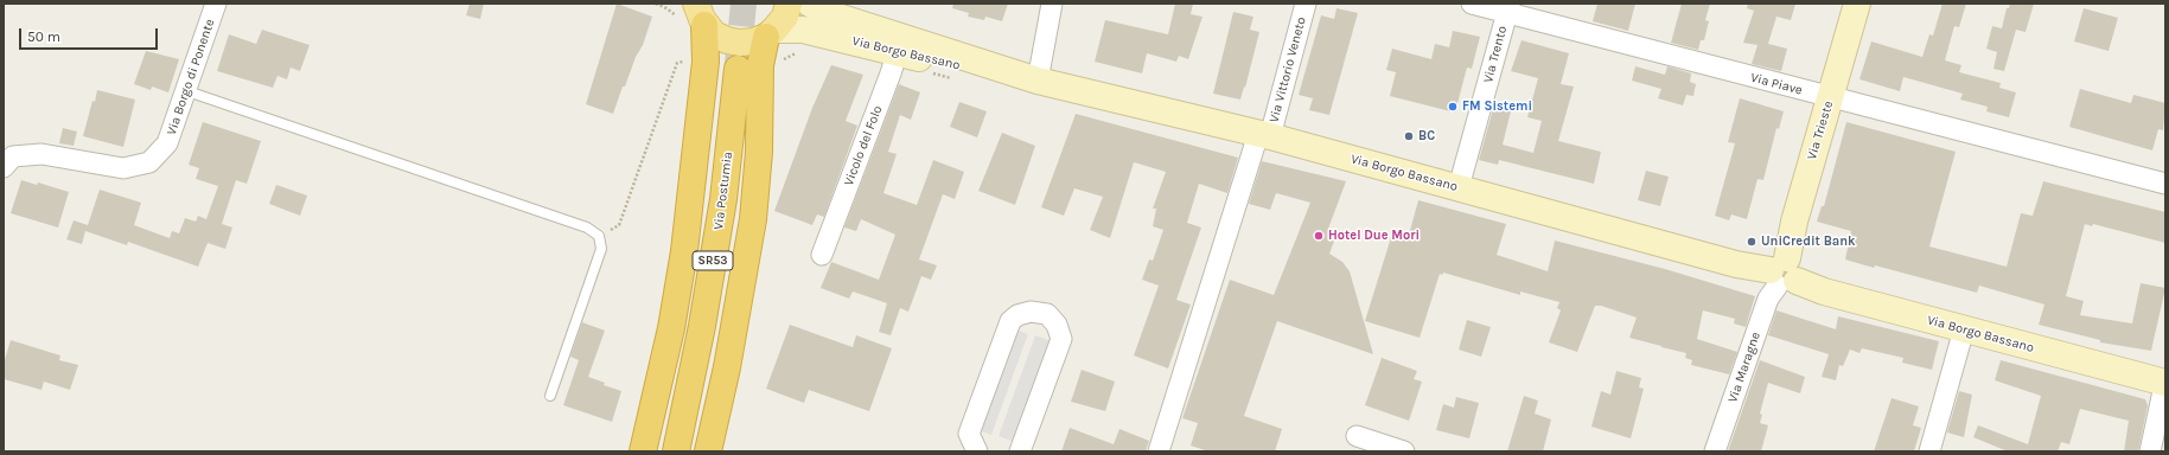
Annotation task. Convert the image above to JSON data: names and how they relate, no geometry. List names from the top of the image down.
{
  "streets": {
    "highway": ["Via Postumia", "SR53"],
    "main road": ["Via Borgo Bassano"],
    "street": [
      "Via Trento",
      "Via Vittorio Veneto",
      "Via Borgo di Ponente",
      "Via Piave",
      "Via Trieste",
      "Vicolo del Folo",
      "Via Maragne"
    ]
  },
  "crossings": [
    ["Via Borgo Bassano", "Via Trento"],
    ["Via Borgo Bassano", "Via Vittorio Veneto"],
    ["Via Borgo Bassano", "Via Trieste"],
    ["Via Borgo Bassano", "Vicolo del Folo"],
    ["Via Borgo Bassano", "Via Maragne"],
    ["Via Trento", "Via Piave"],
    ["Via Piave", "Via Trieste"],
    ["Via Trieste", "Via Maragne"]
  ],
  "places": [
    "FM Sistemi",
    "BC",
    "Hotel Due Mori",
    "UniCredit Bank"
  ],
  "scale_bar": "50 m"
}
